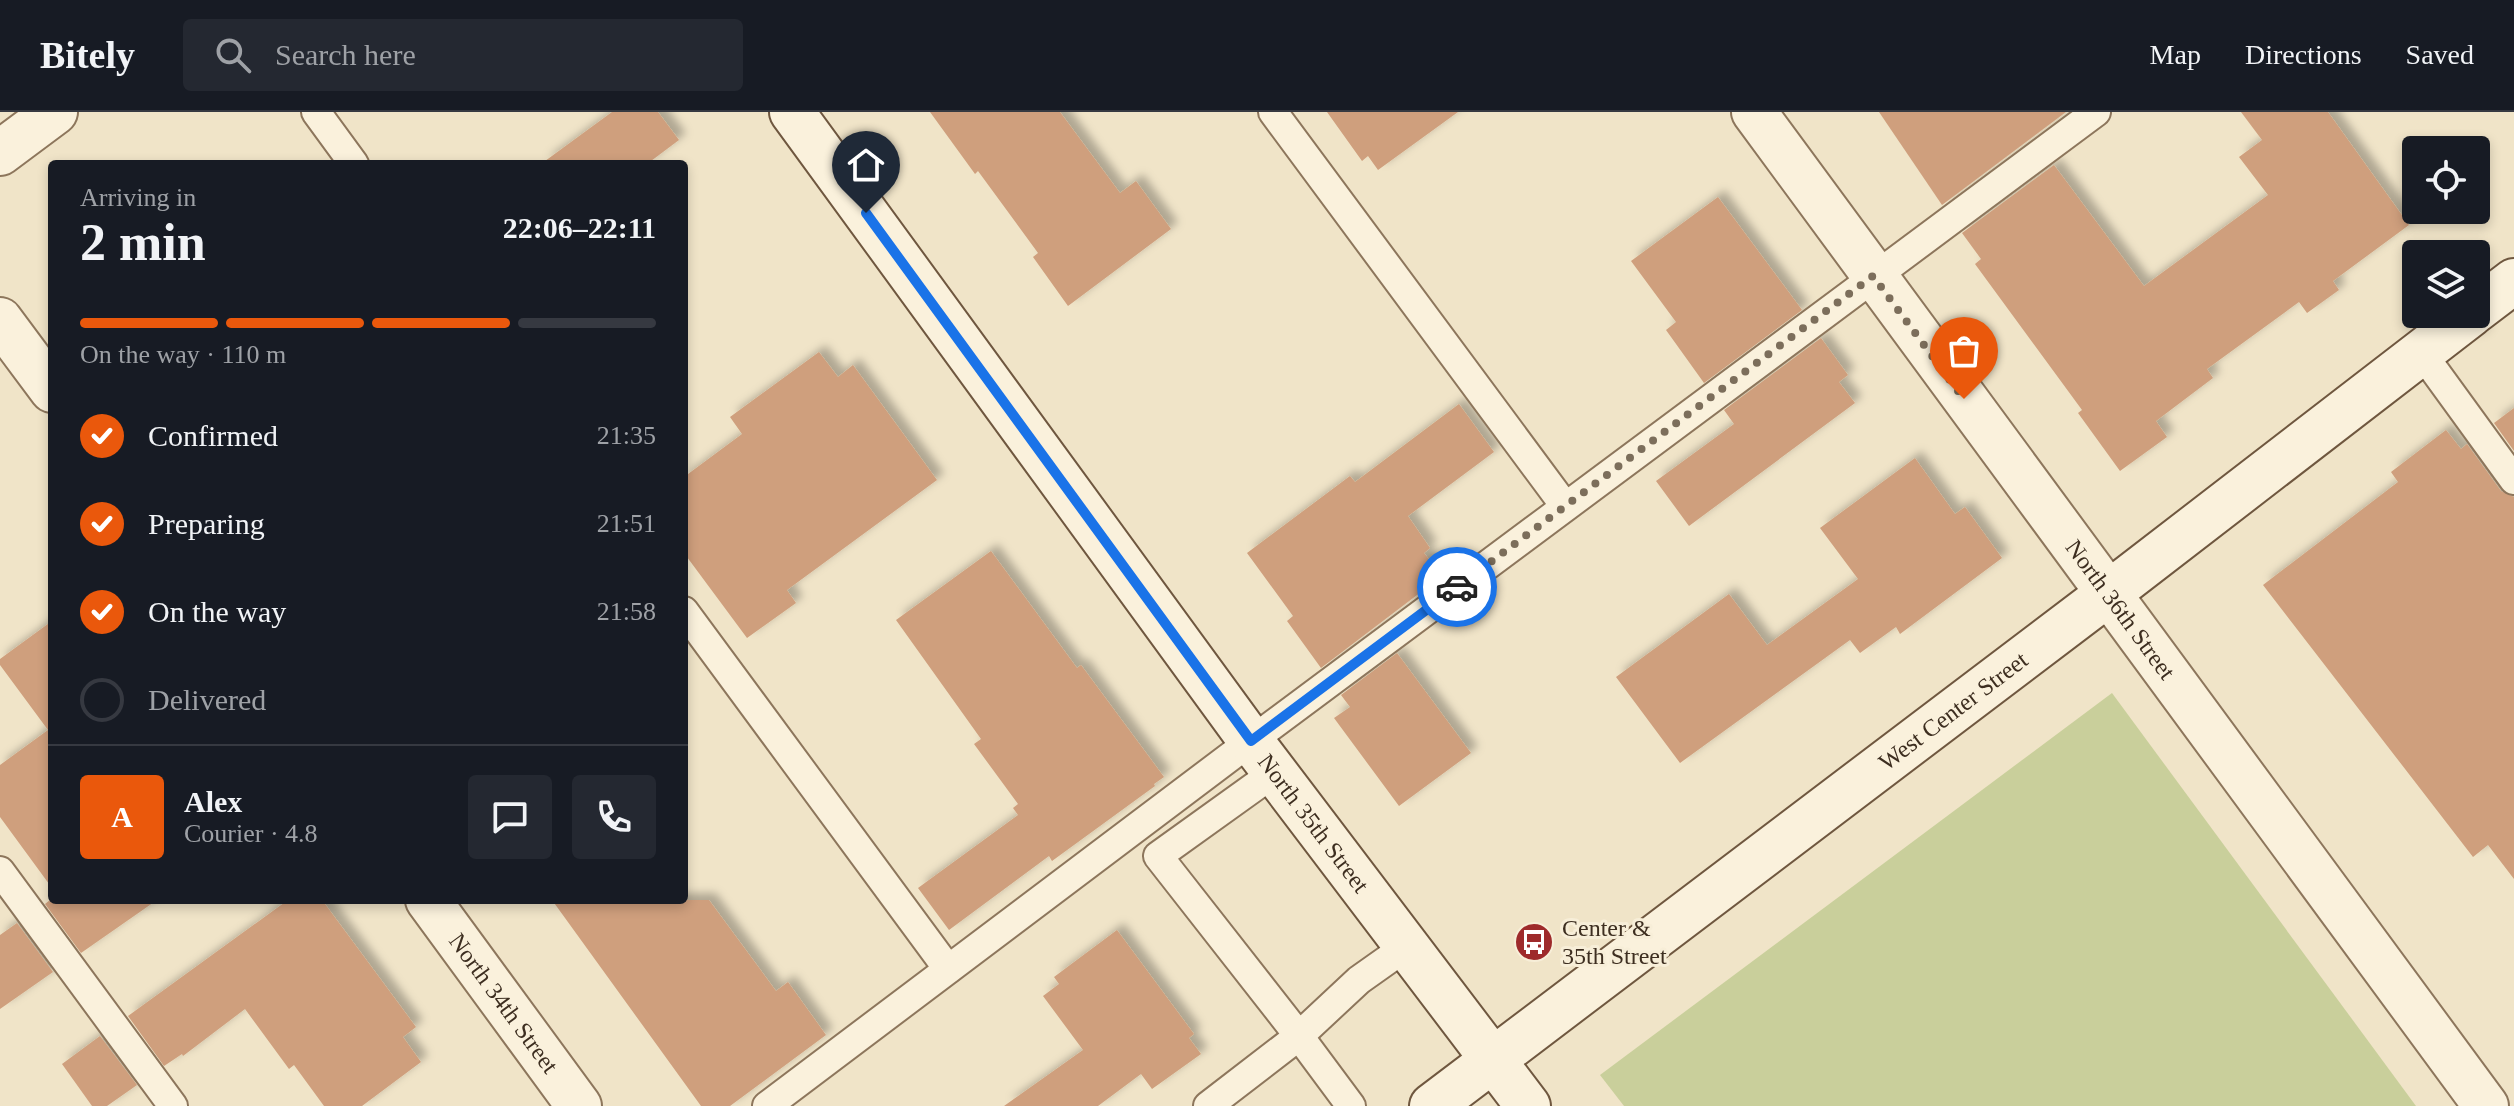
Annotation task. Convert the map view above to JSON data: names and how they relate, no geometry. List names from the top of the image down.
{
  "streets": {
    "street": [
      "North 36th Street",
      "West Center Street",
      "North 35th Street",
      "North 34th Street"
    ]
  },
  "crossings": [
    ["North 36th Street", "West Center Street"],
    ["West Center Street", "North 35th Street"]
  ],
  "places": {
    "bus stop": ["Center & 35th Street"]
  },
  "page": {
    "header": "Bitely",
    "search": "Search here",
    "nav": ["Map", "Directions", "Saved"],
    "heading": ["2 min", "Arriving in", "22:06–22:11"],
    "panel": ["Alex", "Courier · 4.8"],
    "bar": "On the way · 110 m",
    "list": [
      ["Confirmed", "21:35"],
      ["Preparing", "21:51"],
      ["On the way", "21:58"],
      "Delivered"
    ],
    "round": "A"
  }
}
